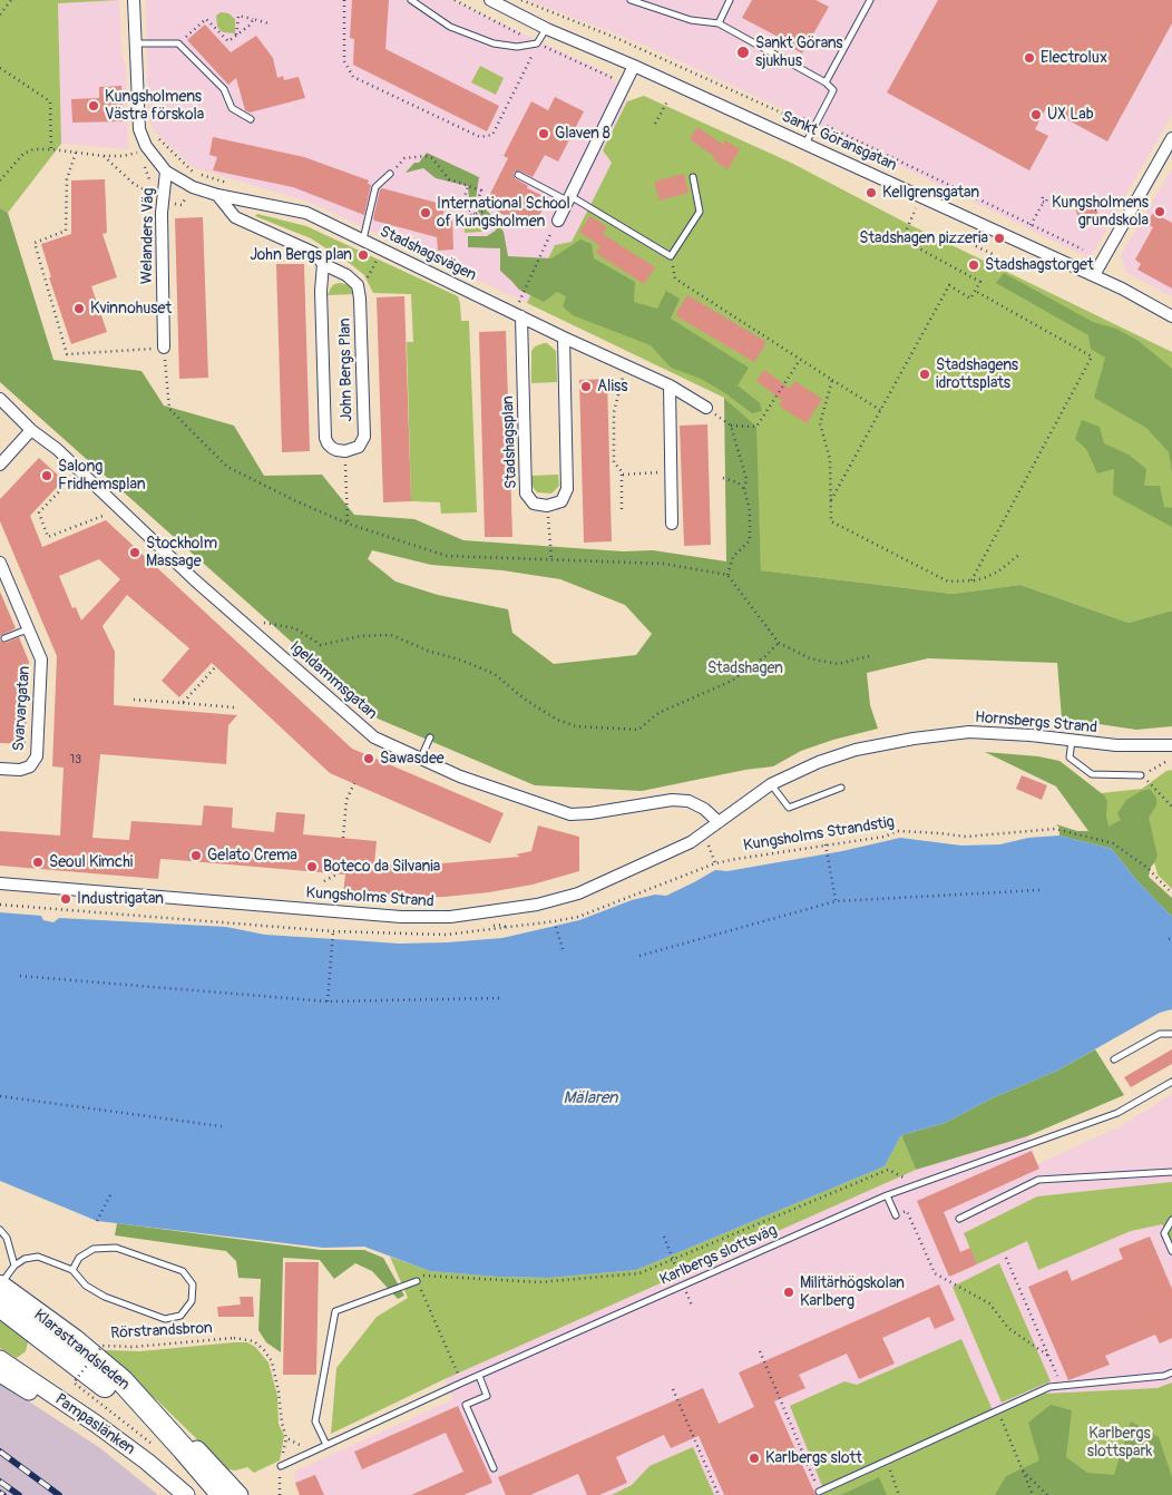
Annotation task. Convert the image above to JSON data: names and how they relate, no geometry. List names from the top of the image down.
{
  "streets": {
    "highway": ["Klarastrandsleden"],
    "main road": ["Pampaslänken"],
    "street": [
      "Sankt Göransgatan",
      "Welanders Väg",
      "Stadshagsvägen",
      "John Bergs Plan",
      "Stadshagsplan",
      "Igeldammsgatan",
      "Svarvargatan",
      "Hornsbergs Strand",
      "Kungsholms Strand"
    ],
    "lane": ["Karlbergs slottsväg"],
    "path": ["Kungsholms Strandstig", "Rörstrandsbron"]
  },
  "crossings": [
    ["Welanders Väg", "Stadshagsvägen"],
    ["Stadshagsvägen", "John Bergs Plan"],
    ["Stadshagsvägen", "Stadshagsplan"],
    ["Igeldammsgatan", "Hornsbergs Strand"],
    ["Igeldammsgatan", "Kungsholms Strand"],
    ["Hornsbergs Strand", "Kungsholms Strand"],
    ["Karlbergs slottsväg", "Rörstrandsbron"]
  ],
  "water": ["Mälaren"],
  "parks": ["Stadshagen", "Karlbergs slottspark"],
  "places": [
    "Sankt Görans sjukhus",
    "Electrolux",
    "Kungsholmens Västra förskola",
    "UX Lab",
    "Glaven 8",
    "Kellgrensgatan",
    "Kungsholmens grundskola",
    "International School of Kungsholmen",
    "Stadshagen pizzeria",
    "John Bergs plan",
    "Stadshagstorget",
    "Kvinnohuset",
    "Stadshagens idrottsplats",
    "Aliss",
    "Salong Fridhemsplan",
    "Stockholm Massage",
    "Sawasdee",
    "Gelato Crema",
    "Seoul Kimchi",
    "Boteco da Silvania",
    "Industrigatan",
    "Militärhögskolan Karlberg",
    "Karlbergs slott"
  ],
  "house_numbers": ["13"]
}
